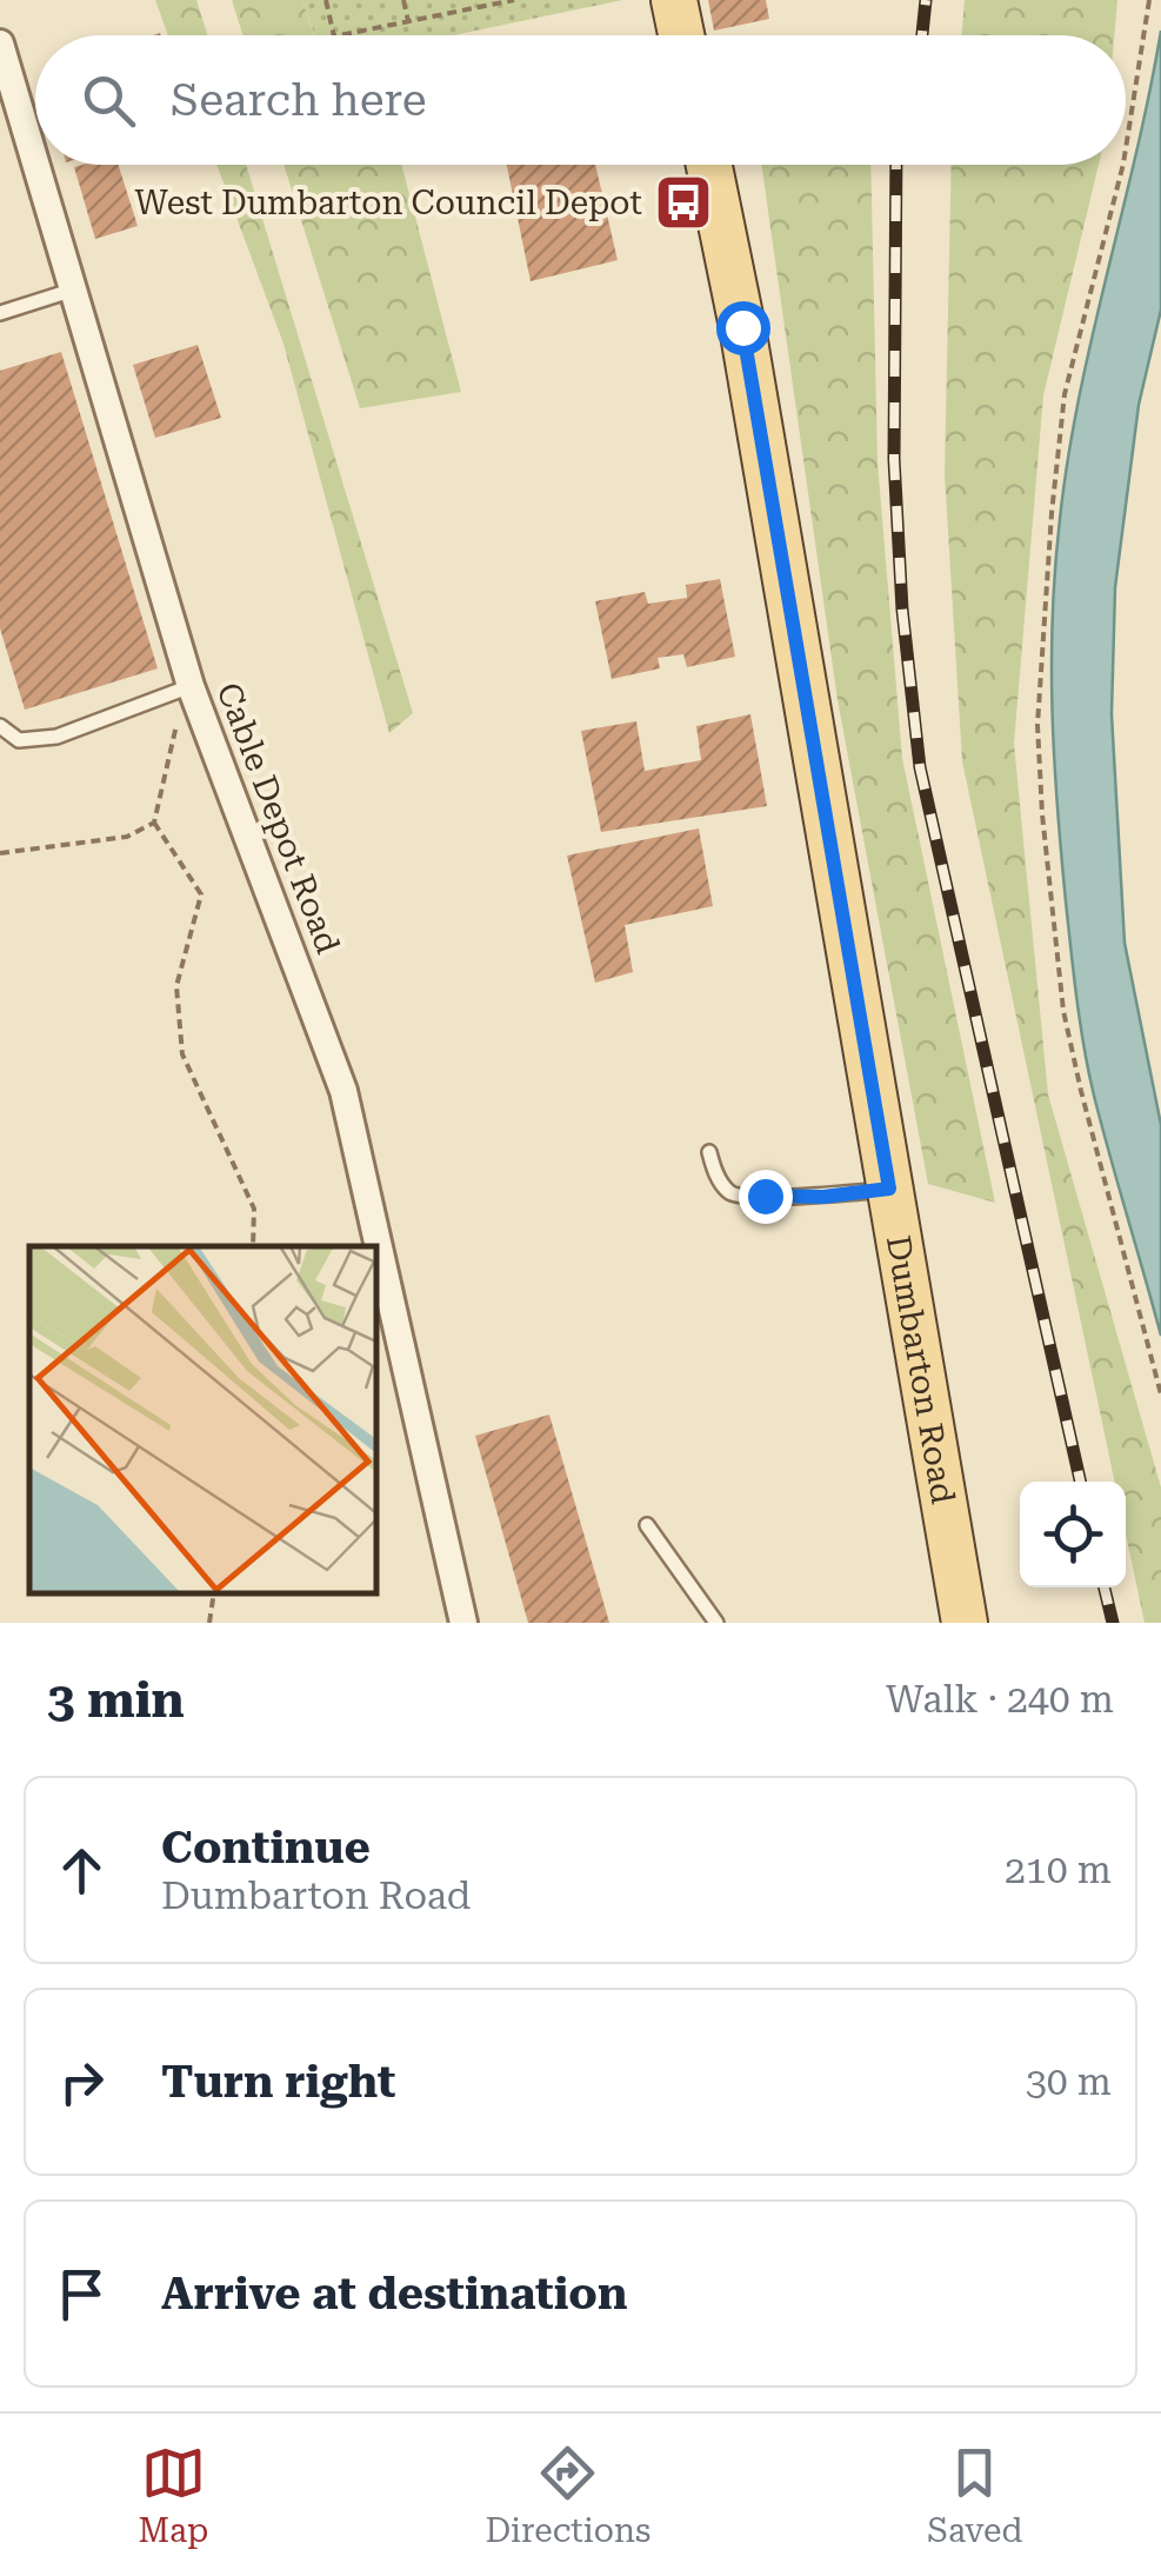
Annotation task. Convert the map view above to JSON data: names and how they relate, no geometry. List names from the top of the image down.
{
  "streets": {
    "main road": ["Dumbarton Road"],
    "street": ["Cable Depot Road"]
  },
  "places": {
    "bus stop": ["West Dumbarton Council Depot"]
  },
  "page": {
    "search": "Search here",
    "heading": ["3 min", "Walk · 240 m"],
    "list": [
      ["Continue", "Dumbarton Road", "210 m"],
      ["Turn right", "30 m"],
      "Arrive at destination"
    ],
    "nav": ["Map", "Directions", "Saved"]
  }
}
